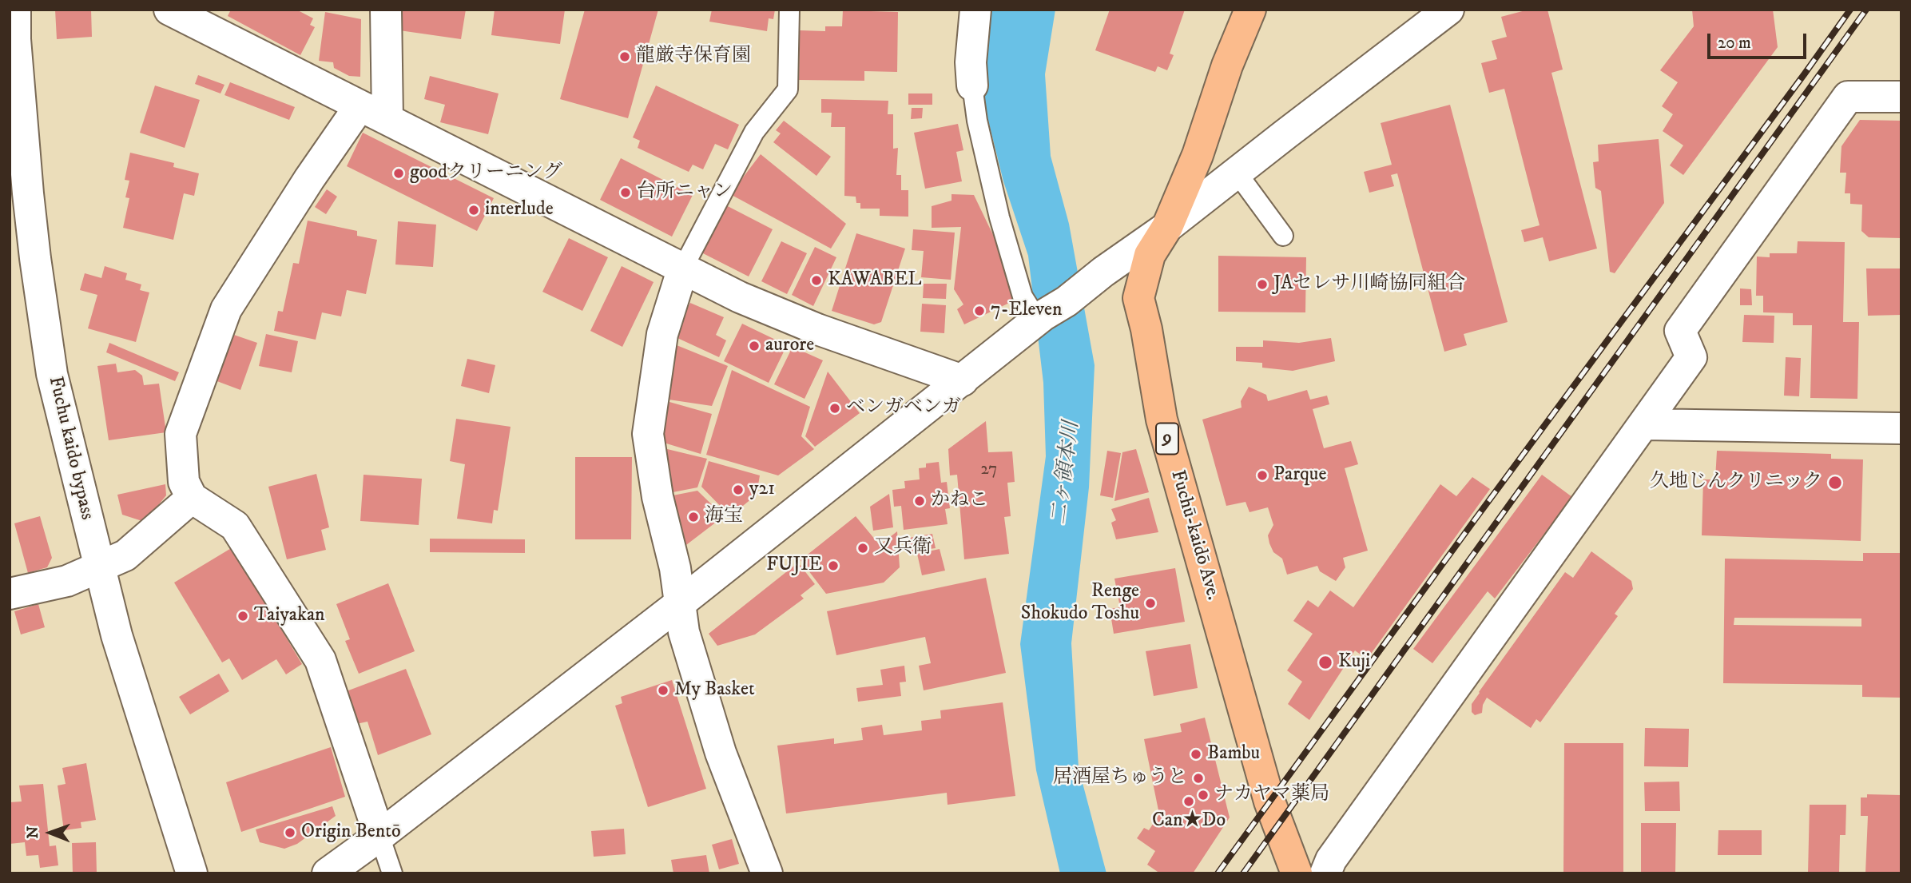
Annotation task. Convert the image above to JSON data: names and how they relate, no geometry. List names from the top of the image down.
{
  "streets": {
    "main road": ["9", "Fuchū-kaidō Ave."],
    "street": ["Fuchu kaido bypass"]
  },
  "water": ["二ヶ領本川"],
  "places": [
    "龍厳寺保育園",
    "goodクリーニング",
    "台所ニャン",
    "interlude",
    "KAWABEL",
    "JAセレサ川崎協同組合",
    "7-Eleven",
    "aurore",
    "ベンガベンガ",
    "Parque",
    "久地じんクリニック",
    "y21",
    "かねこ",
    "海宝",
    "又兵衛",
    "FUJIE",
    "Renge Shokudo Toshu",
    "Taiyakan",
    "Kuji",
    "My Basket",
    "Bambu",
    "居酒屋ちゅうと",
    "ナカヤマ薬局",
    "Can★Do",
    "Origin Bentō"
  ],
  "house_numbers": ["27"],
  "scale_bar": "20 m",
  "north": "left"
}
